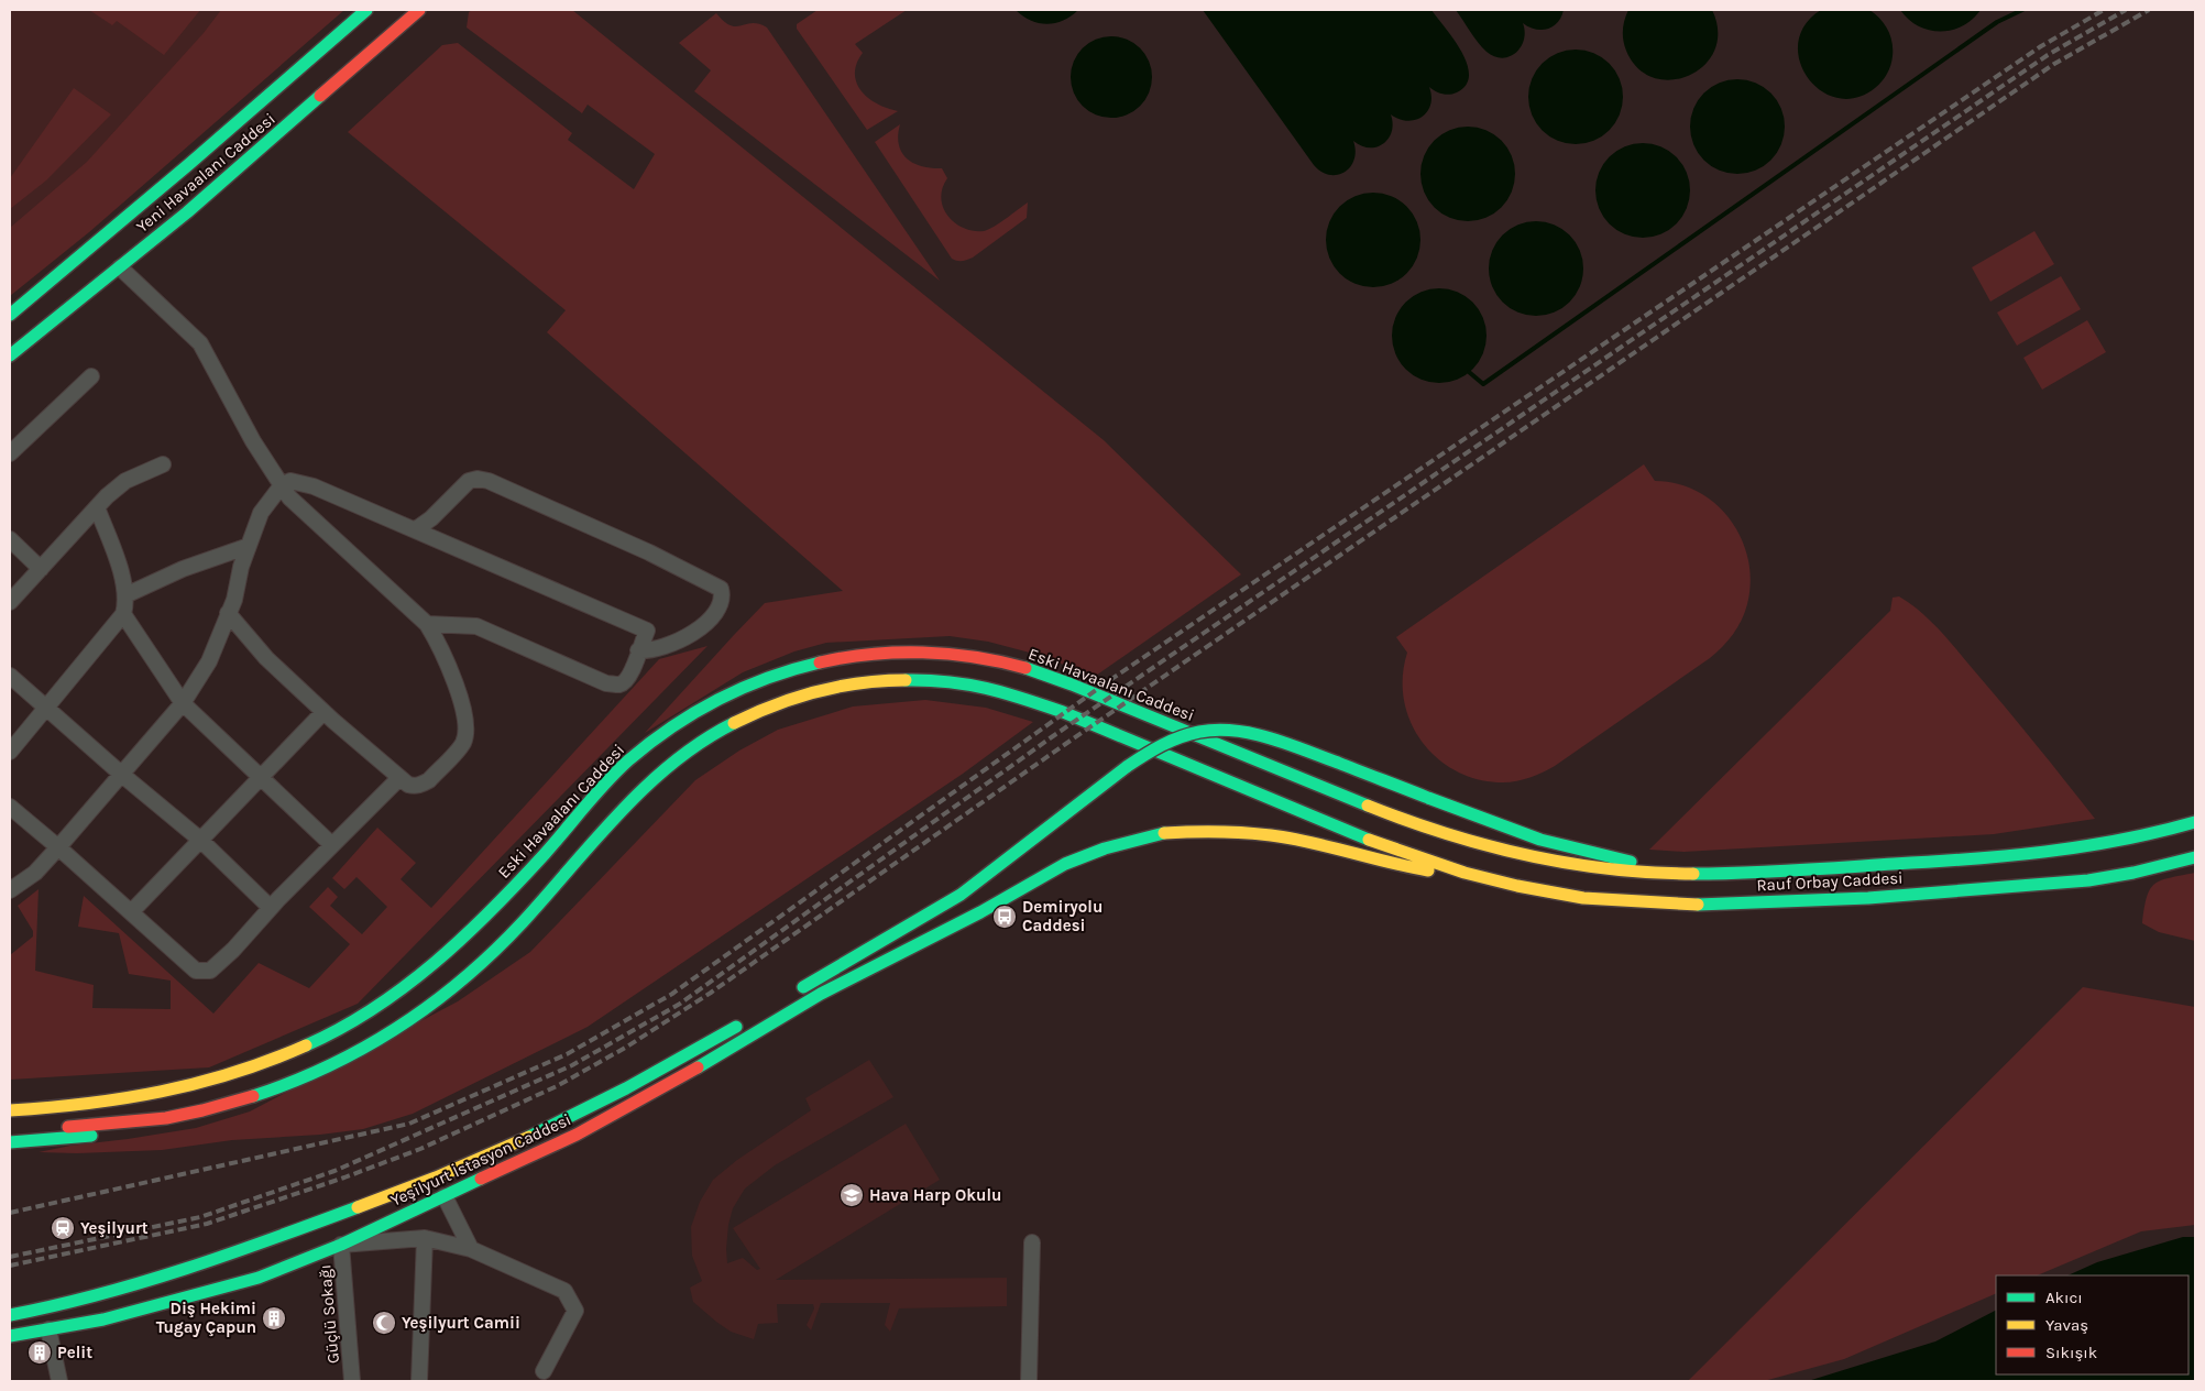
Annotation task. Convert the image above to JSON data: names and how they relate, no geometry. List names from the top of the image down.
{
  "streets": {
    "main road": [
      "Yeni Havaalanı Caddesi",
      "Eski Havaalanı Caddesi",
      "Rauf Orbay Caddesi",
      "Yeşilyurt İstasyon Caddesi"
    ],
    "street": ["Güçlü Sokağı"]
  },
  "crossings": [
    ["Eski Havaalanı Caddesi", "Rauf Orbay Caddesi"],
    ["Rauf Orbay Caddesi", "Yeşilyurt İstasyon Caddesi"],
    ["Yeşilyurt İstasyon Caddesi", "Güçlü Sokağı"]
  ],
  "places": {
    "bus stop": ["Demiryolu Caddesi"],
    "school or university": ["Hava Harp Okulu"],
    "station": ["Yeşilyurt"],
    "building": ["Diş Hekimi Tugay Çapun", "Pelit"],
    "mosque": ["Yeşilyurt Camii"]
  },
  "legend": ["Akıcı", "Yavaş", "Sıkışık"]
}
